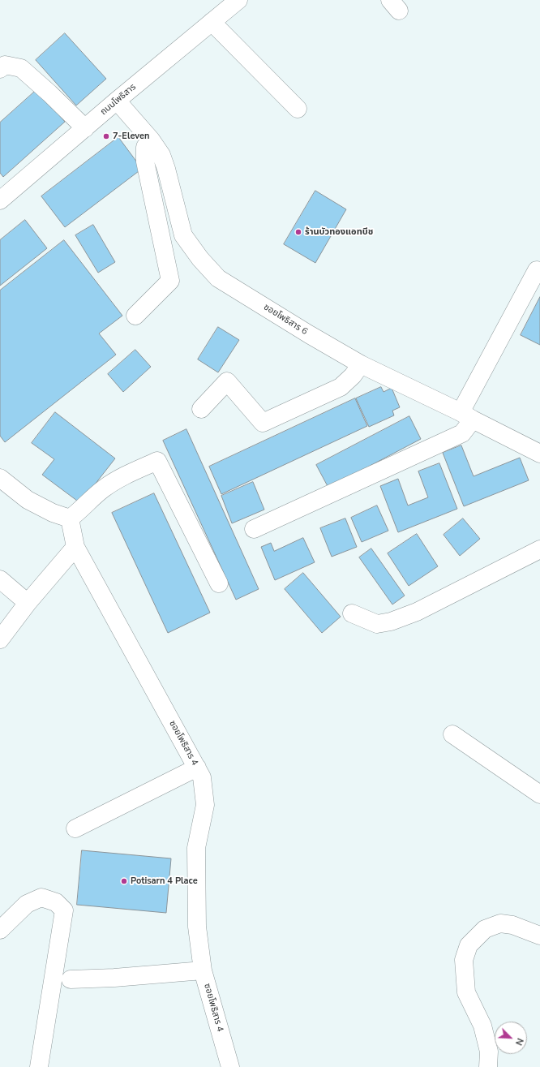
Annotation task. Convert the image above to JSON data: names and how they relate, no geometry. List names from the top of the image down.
{
  "streets": {
    "street": ["ถนนโพธิสาร", "ซอยโพธิสาร 6", "ซอยโพธิสาร 4"]
  },
  "crossings": [
    ["ถนนโพธิสาร", "ซอยโพธิสาร 6"]
  ],
  "places": ["7-Eleven", "ร้านบัวทองแอทบีช", "Potisarn 4 Place"],
  "north": "bottom right"
}
